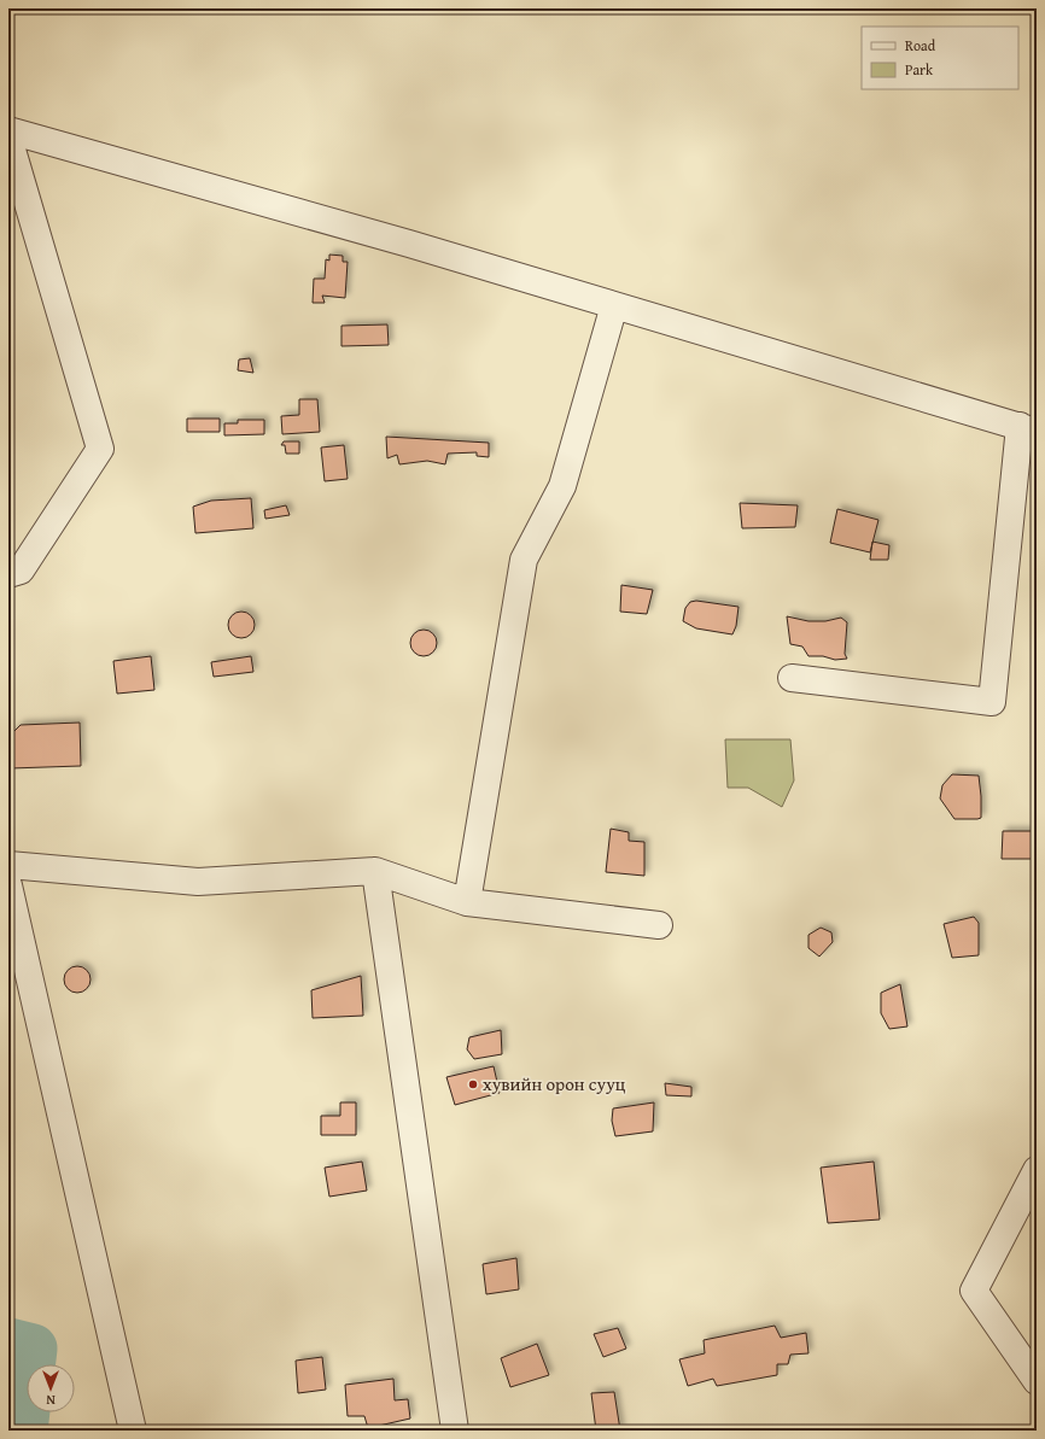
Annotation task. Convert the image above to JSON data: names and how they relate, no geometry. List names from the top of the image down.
{
  "places": ["хувийн орон сууц"],
  "legend": ["Road", "Park"],
  "north": "bottom"
}
